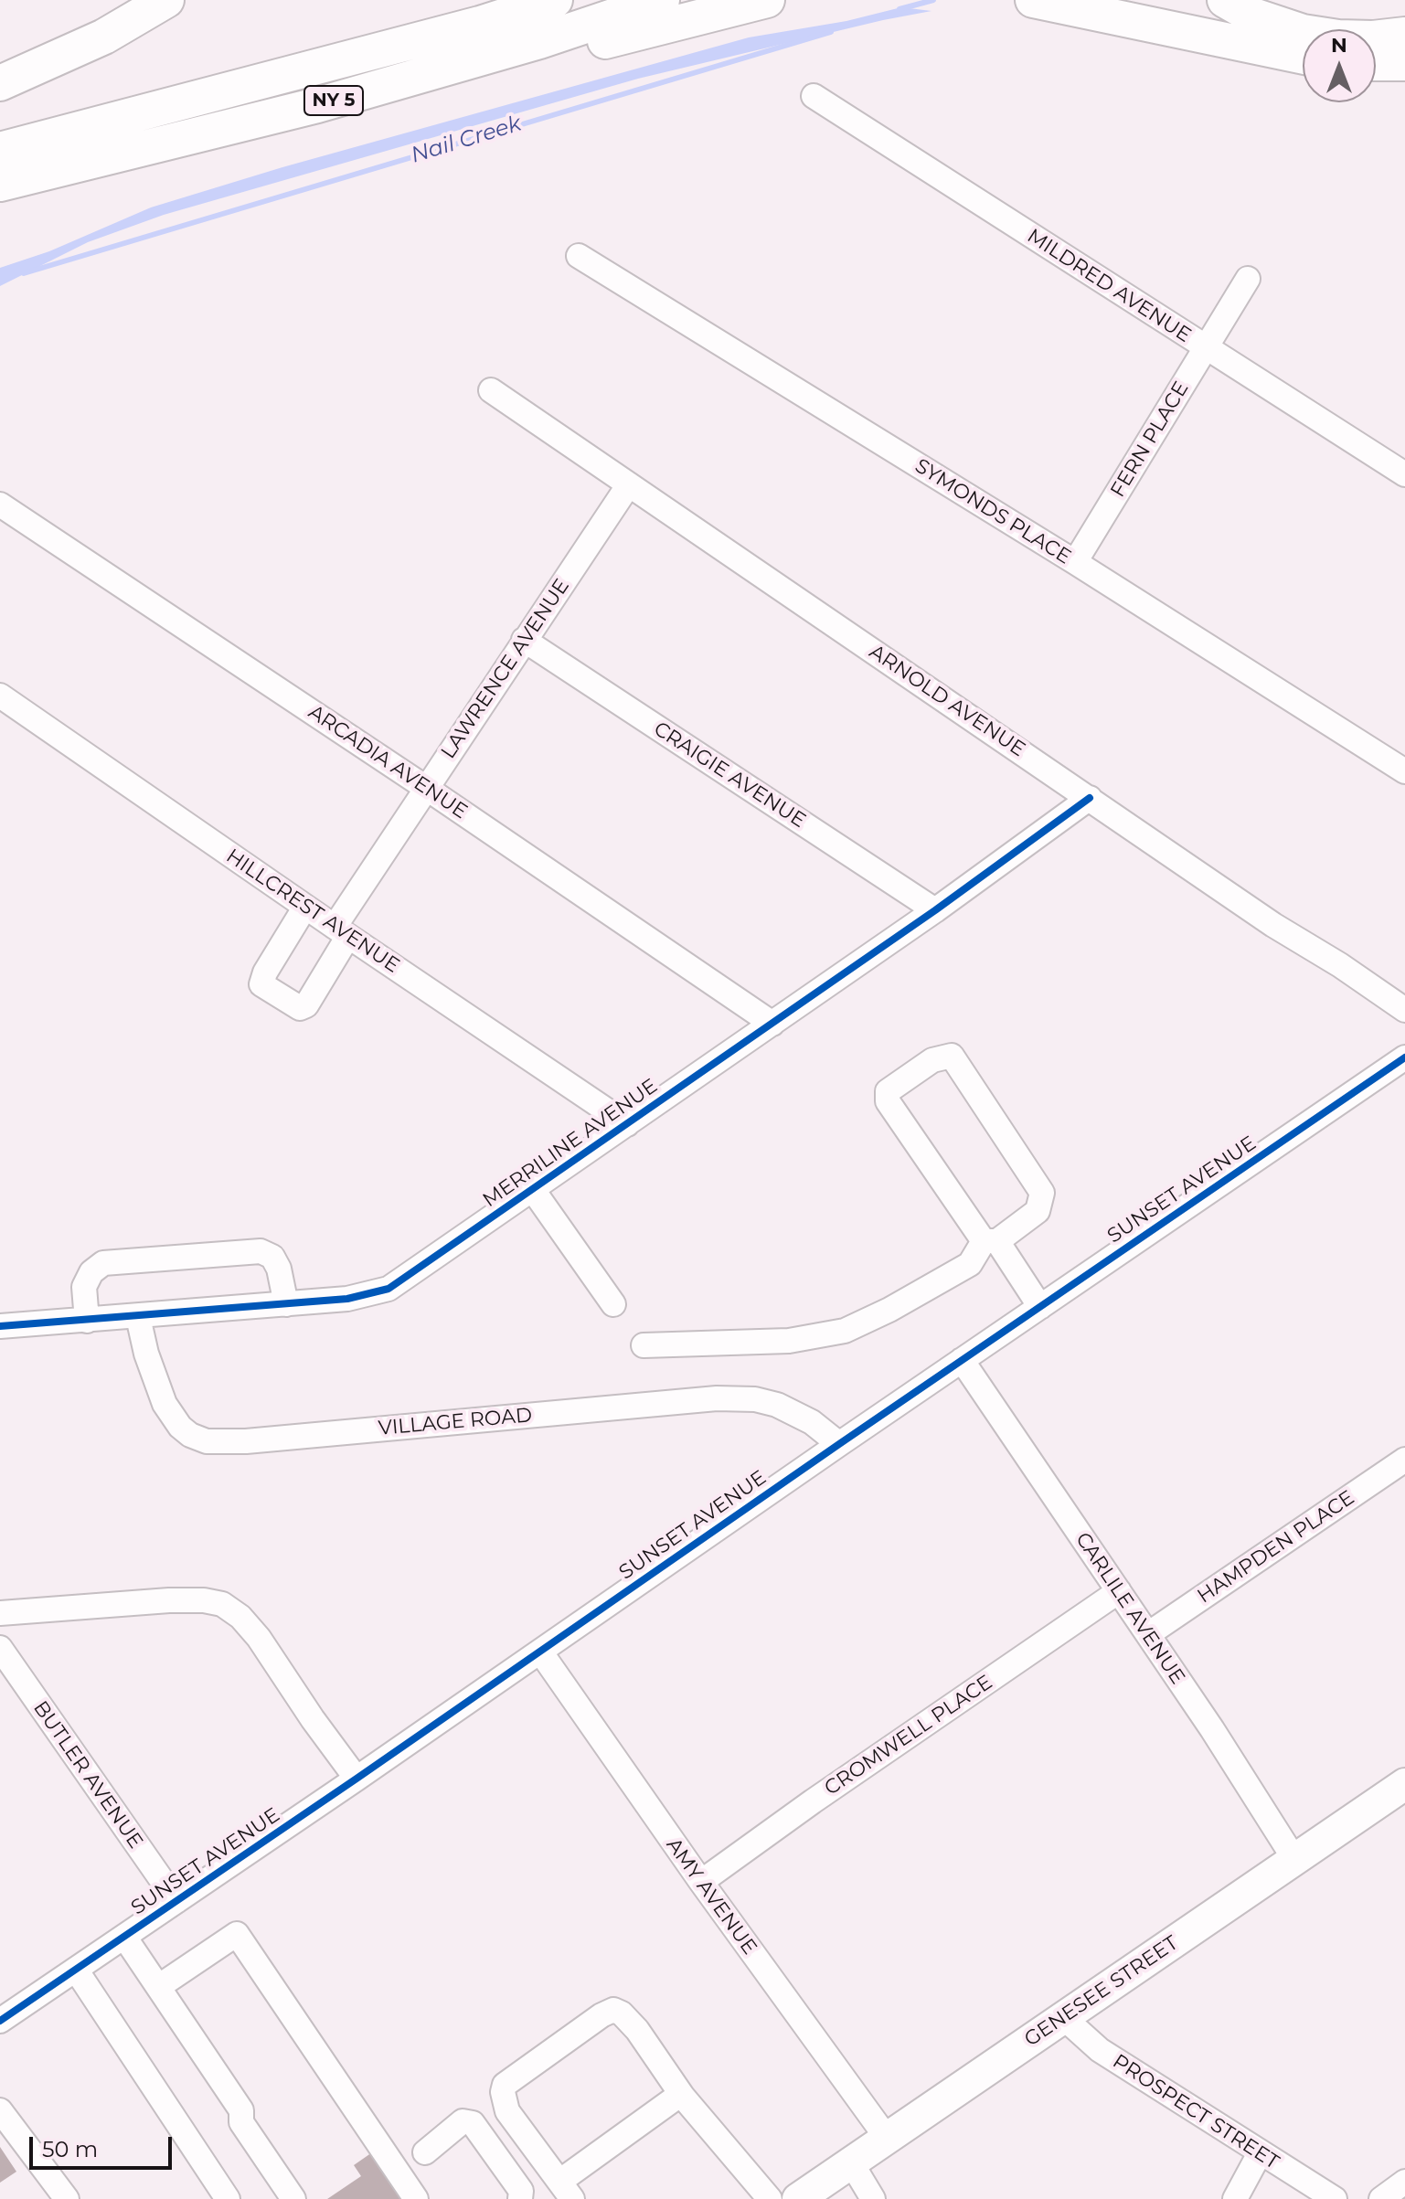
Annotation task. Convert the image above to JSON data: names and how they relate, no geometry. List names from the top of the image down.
{
  "streets": {
    "highway": ["NY 5"],
    "main road": ["GENESEE STREET"],
    "street": [
      "MILDRED AVENUE",
      "FERN PLACE",
      "SYMONDS PLACE",
      "LAWRENCE AVENUE",
      "ARNOLD AVENUE",
      "ARCADIA AVENUE",
      "CRAIGIE AVENUE",
      "HILLCREST AVENUE",
      "MERRILINE AVENUE",
      "SUNSET AVENUE",
      "VILLAGE ROAD",
      "HAMPDEN PLACE",
      "CARLILE AVENUE",
      "CROMWELL PLACE",
      "BUTLER AVENUE",
      "AMY AVENUE",
      "PROSPECT STREET"
    ]
  },
  "crossings": [
    ["MILDRED AVENUE", "FERN PLACE"],
    ["FERN PLACE", "SYMONDS PLACE"],
    ["LAWRENCE AVENUE", "ARNOLD AVENUE"],
    ["LAWRENCE AVENUE", "ARCADIA AVENUE"],
    ["LAWRENCE AVENUE", "CRAIGIE AVENUE"],
    ["LAWRENCE AVENUE", "HILLCREST AVENUE"],
    ["ARNOLD AVENUE", "MERRILINE AVENUE"],
    ["ARCADIA AVENUE", "MERRILINE AVENUE"],
    ["CRAIGIE AVENUE", "MERRILINE AVENUE"],
    ["HILLCREST AVENUE", "MERRILINE AVENUE"],
    ["MERRILINE AVENUE", "VILLAGE ROAD"],
    ["SUNSET AVENUE", "VILLAGE ROAD"],
    ["SUNSET AVENUE", "CARLILE AVENUE"],
    ["SUNSET AVENUE", "BUTLER AVENUE"],
    ["SUNSET AVENUE", "AMY AVENUE"],
    ["HAMPDEN PLACE", "CARLILE AVENUE"],
    ["CARLILE AVENUE", "CROMWELL PLACE"],
    ["CARLILE AVENUE", "GENESEE STREET"],
    ["CROMWELL PLACE", "AMY AVENUE"],
    ["AMY AVENUE", "GENESEE STREET"],
    ["GENESEE STREET", "PROSPECT STREET"]
  ],
  "water": ["Nail Creek"],
  "scale_bar": "50 m",
  "north": "top"
}
